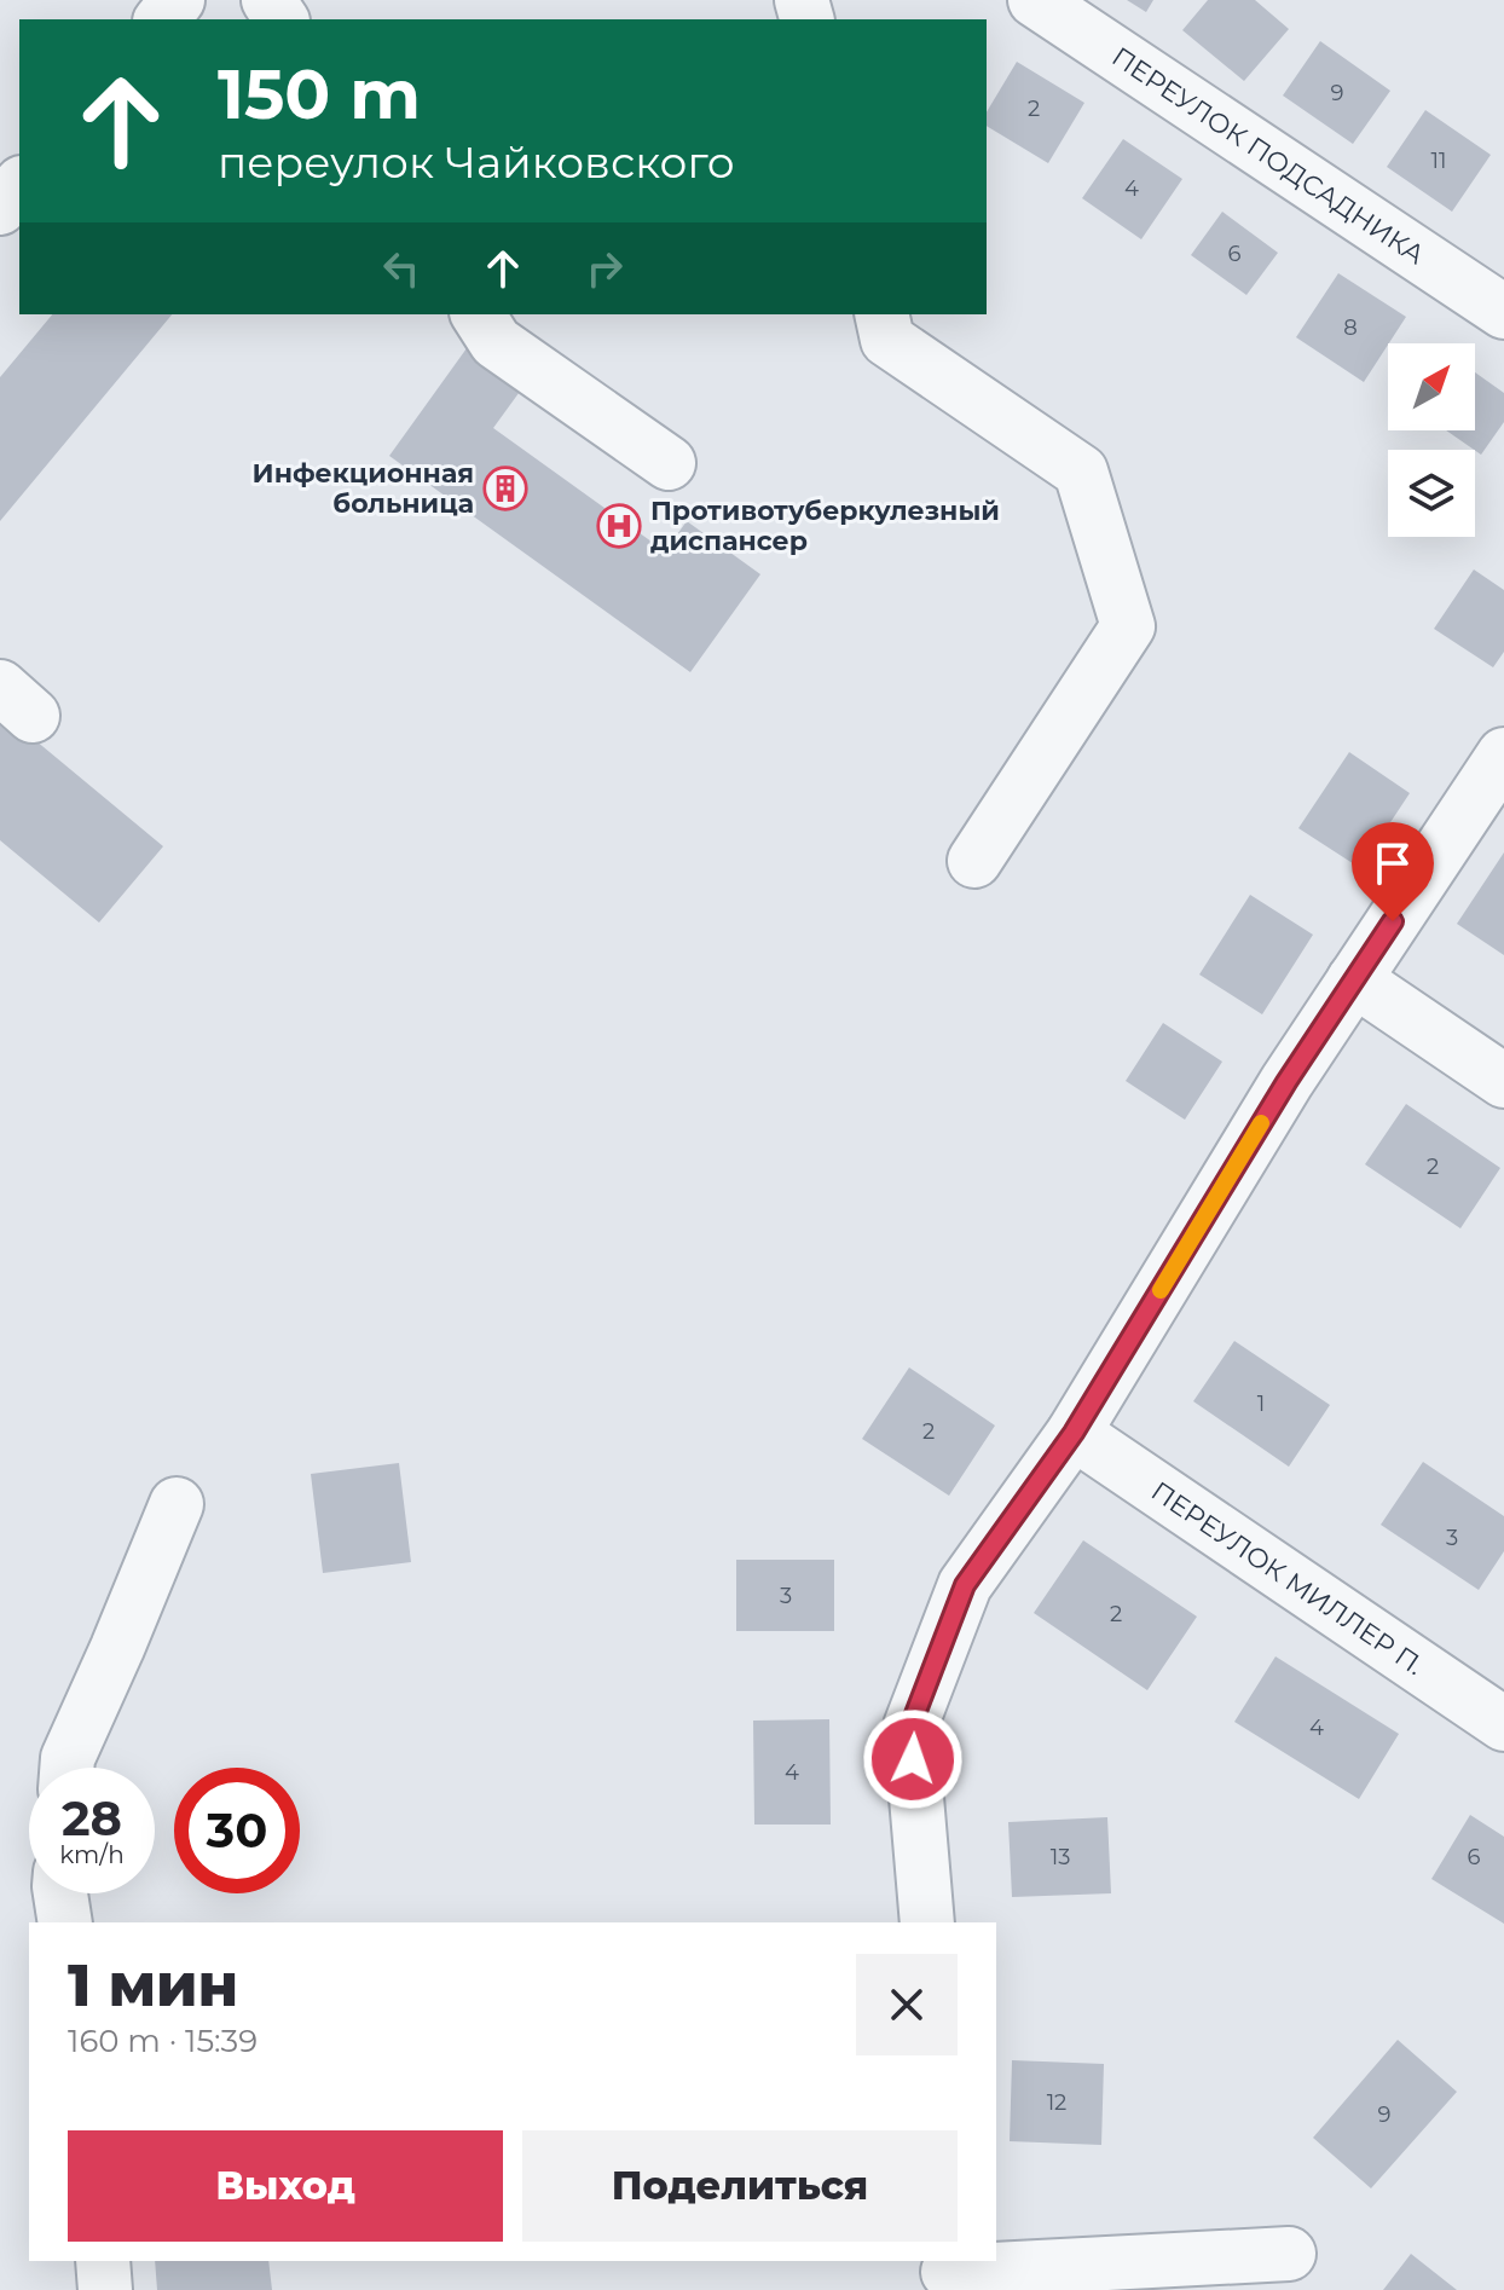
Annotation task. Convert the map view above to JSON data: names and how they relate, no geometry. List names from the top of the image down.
{
  "streets": {
    "street": ["ПЕРЕУЛОК ПОДСАДНИКА", "ПЕРЕУЛОК МИЛЛЕР П."]
  },
  "places": {
    "building": ["Инфекционная больница"],
    "hospital": ["Противотуберкулезный диспансер"]
  },
  "house_numbers": [
    "9",
    "2",
    "11",
    "4",
    "6",
    "8",
    "2",
    "1",
    "2",
    "3",
    "3",
    "2",
    "4",
    "4",
    "13",
    "6",
    "12",
    "9"
  ],
  "north": "top right",
  "page": {
    "turn": ["150 m", "переулок Чайковского"],
    "speed": "28 km/h",
    "limit": "30",
    "heading": ["1 мин", "160 m · 15:39"],
    "buttons": ["Выход", "Поделиться"]
  }
}
